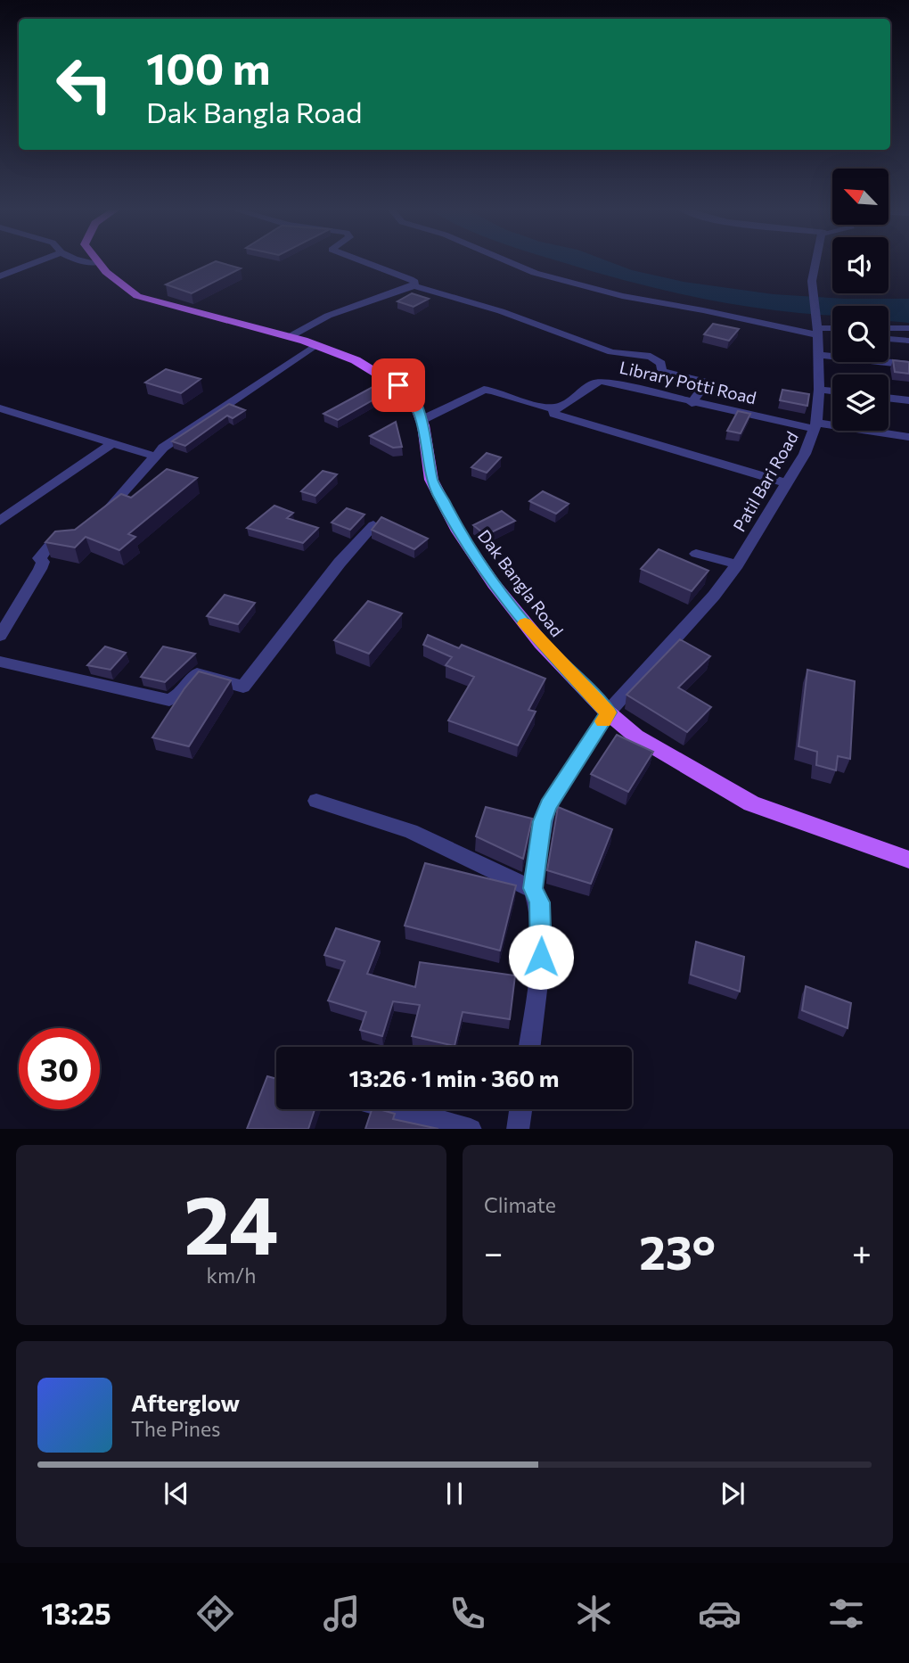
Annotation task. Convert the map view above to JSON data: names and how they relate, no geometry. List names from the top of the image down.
{
  "streets": {
    "main road": ["Dak Bangla Road"],
    "street": ["Library Potti Road", "Patil Bari Road"]
  },
  "crossings": [
    ["Library Potti Road", "Patil Bari Road"],
    ["Patil Bari Road", "Dak Bangla Road"]
  ],
  "north": "top left",
  "page": {
    "turn": ["100 m", "Dak Bangla Road"],
    "limit": "30",
    "trip": "13:26 · 1 min · 360 m",
    "tile": [
      ["24", "km/h"],
      "Climate"
    ],
    "heat": ["−", "23°", "+"],
    "song": ["Afterglow", "The Pines"],
    "tabs": "13:25"
  }
}
